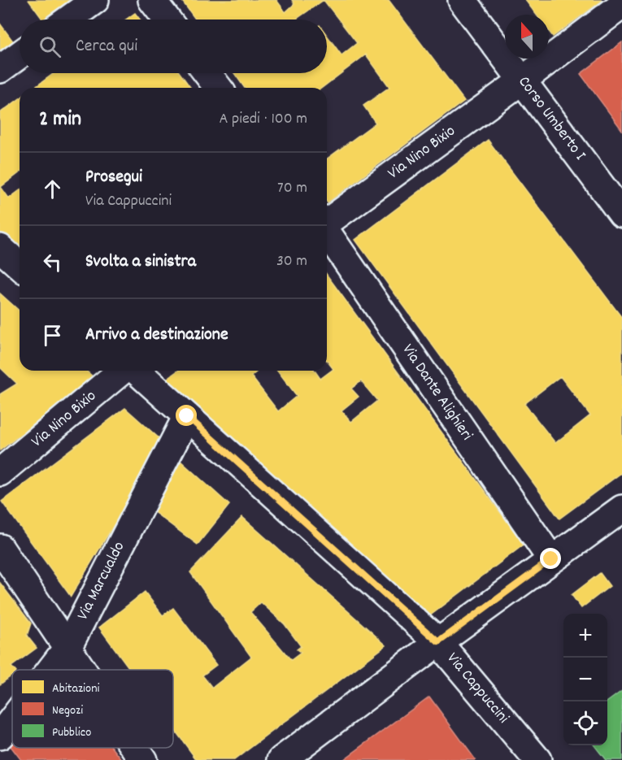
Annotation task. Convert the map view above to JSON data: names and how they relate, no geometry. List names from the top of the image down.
{
  "streets": {
    "street": [
      "Corso Umberto I",
      "Via Nino Bixio",
      "Via Dante Alighieri",
      "Via Marcualdo",
      "Via Cappuccini"
    ]
  },
  "crossings": [
    ["Corso Umberto I", "Via Nino Bixio"],
    ["Via Marcualdo", "Via Cappuccini"]
  ],
  "legend": ["Abitazioni", "Negozi", "Pubblico"],
  "north": "top",
  "page": {
    "search": "Cerca qui",
    "heading": ["2 min", "A piedi · 100 m"],
    "list": [
      ["Prosegui", "Via Cappuccini", "70 m"],
      ["Svolta a sinistra", "30 m"],
      "Arrivo a destinazione"
    ],
    "map_buttons": ["+", "−"]
  }
}
